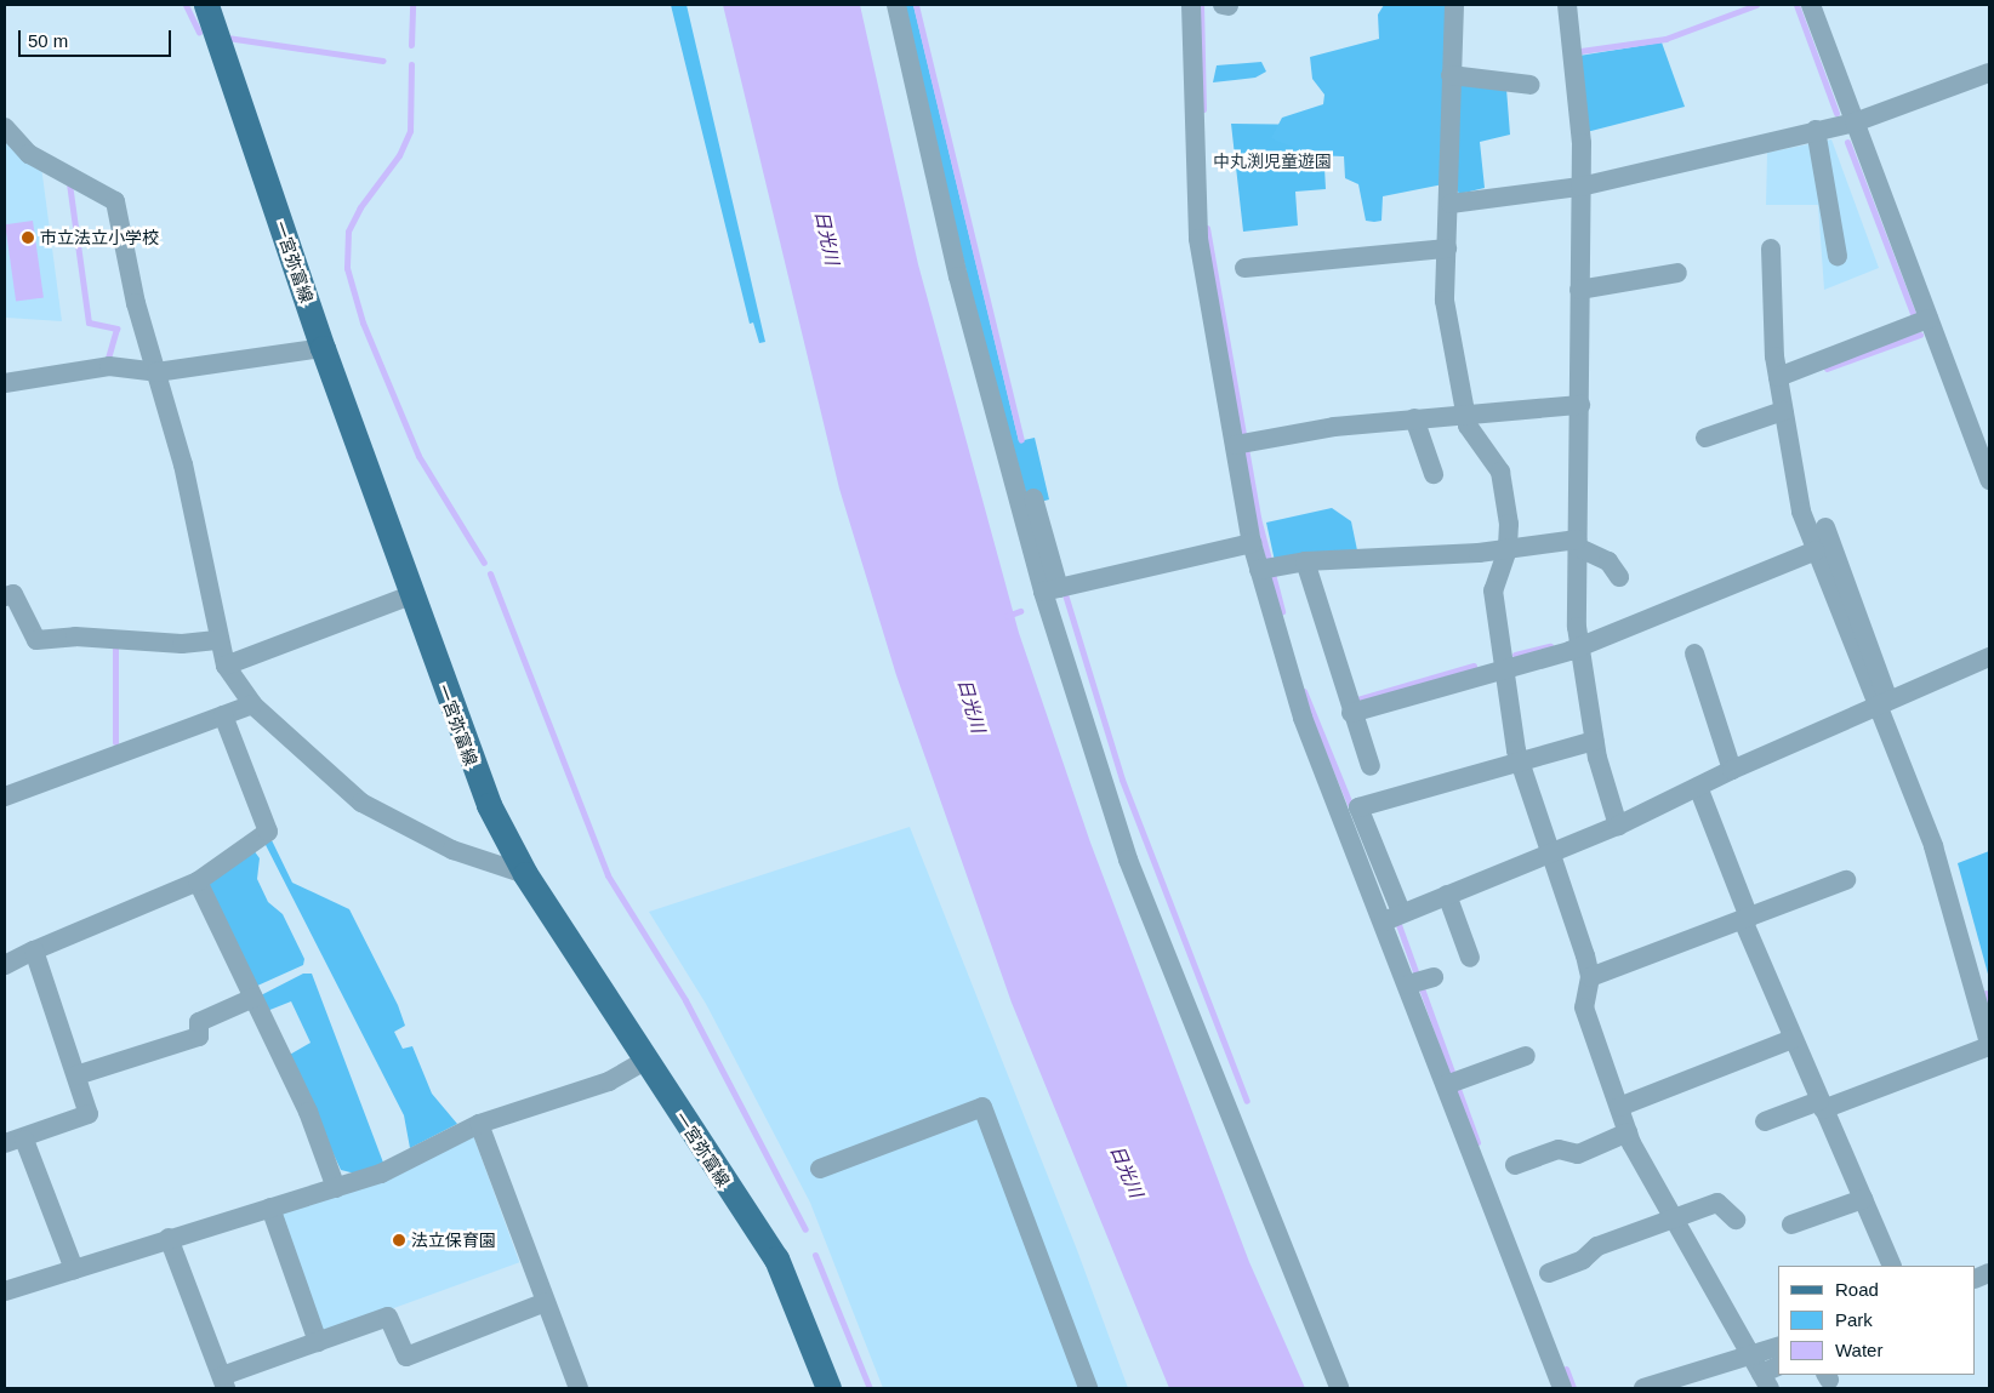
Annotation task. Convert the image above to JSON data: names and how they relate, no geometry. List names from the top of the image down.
{
  "streets": {
    "main road": ["一宮弥富線"]
  },
  "water": ["日光川"],
  "parks": ["中丸渕児童遊園"],
  "places": ["市立法立小学校", "法立保育園"],
  "legend": ["Road", "Park", "Water"],
  "scale_bar": "50 m"
}
